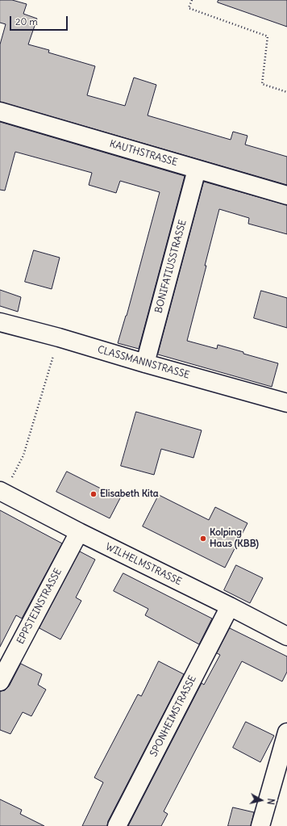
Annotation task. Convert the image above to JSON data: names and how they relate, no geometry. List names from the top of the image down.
{
  "streets": {
    "street": [
      "KAUTHSTRASSE",
      "BONIFATIUSSTRASSE",
      "CLASSMANNSTRASSE",
      "WILHELMSTRASSE",
      "EPPSTEINSTRASSE",
      "SPONHEIMSTRASSE"
    ]
  },
  "crossings": [
    ["KAUTHSTRASSE", "BONIFATIUSSTRASSE"],
    ["BONIFATIUSSTRASSE", "CLASSMANNSTRASSE"],
    ["WILHELMSTRASSE", "EPPSTEINSTRASSE"],
    ["WILHELMSTRASSE", "SPONHEIMSTRASSE"]
  ],
  "places": ["Elisabeth Kita", "Kolping Haus (KBB)"],
  "scale_bar": "20 m",
  "north": "right"
}
